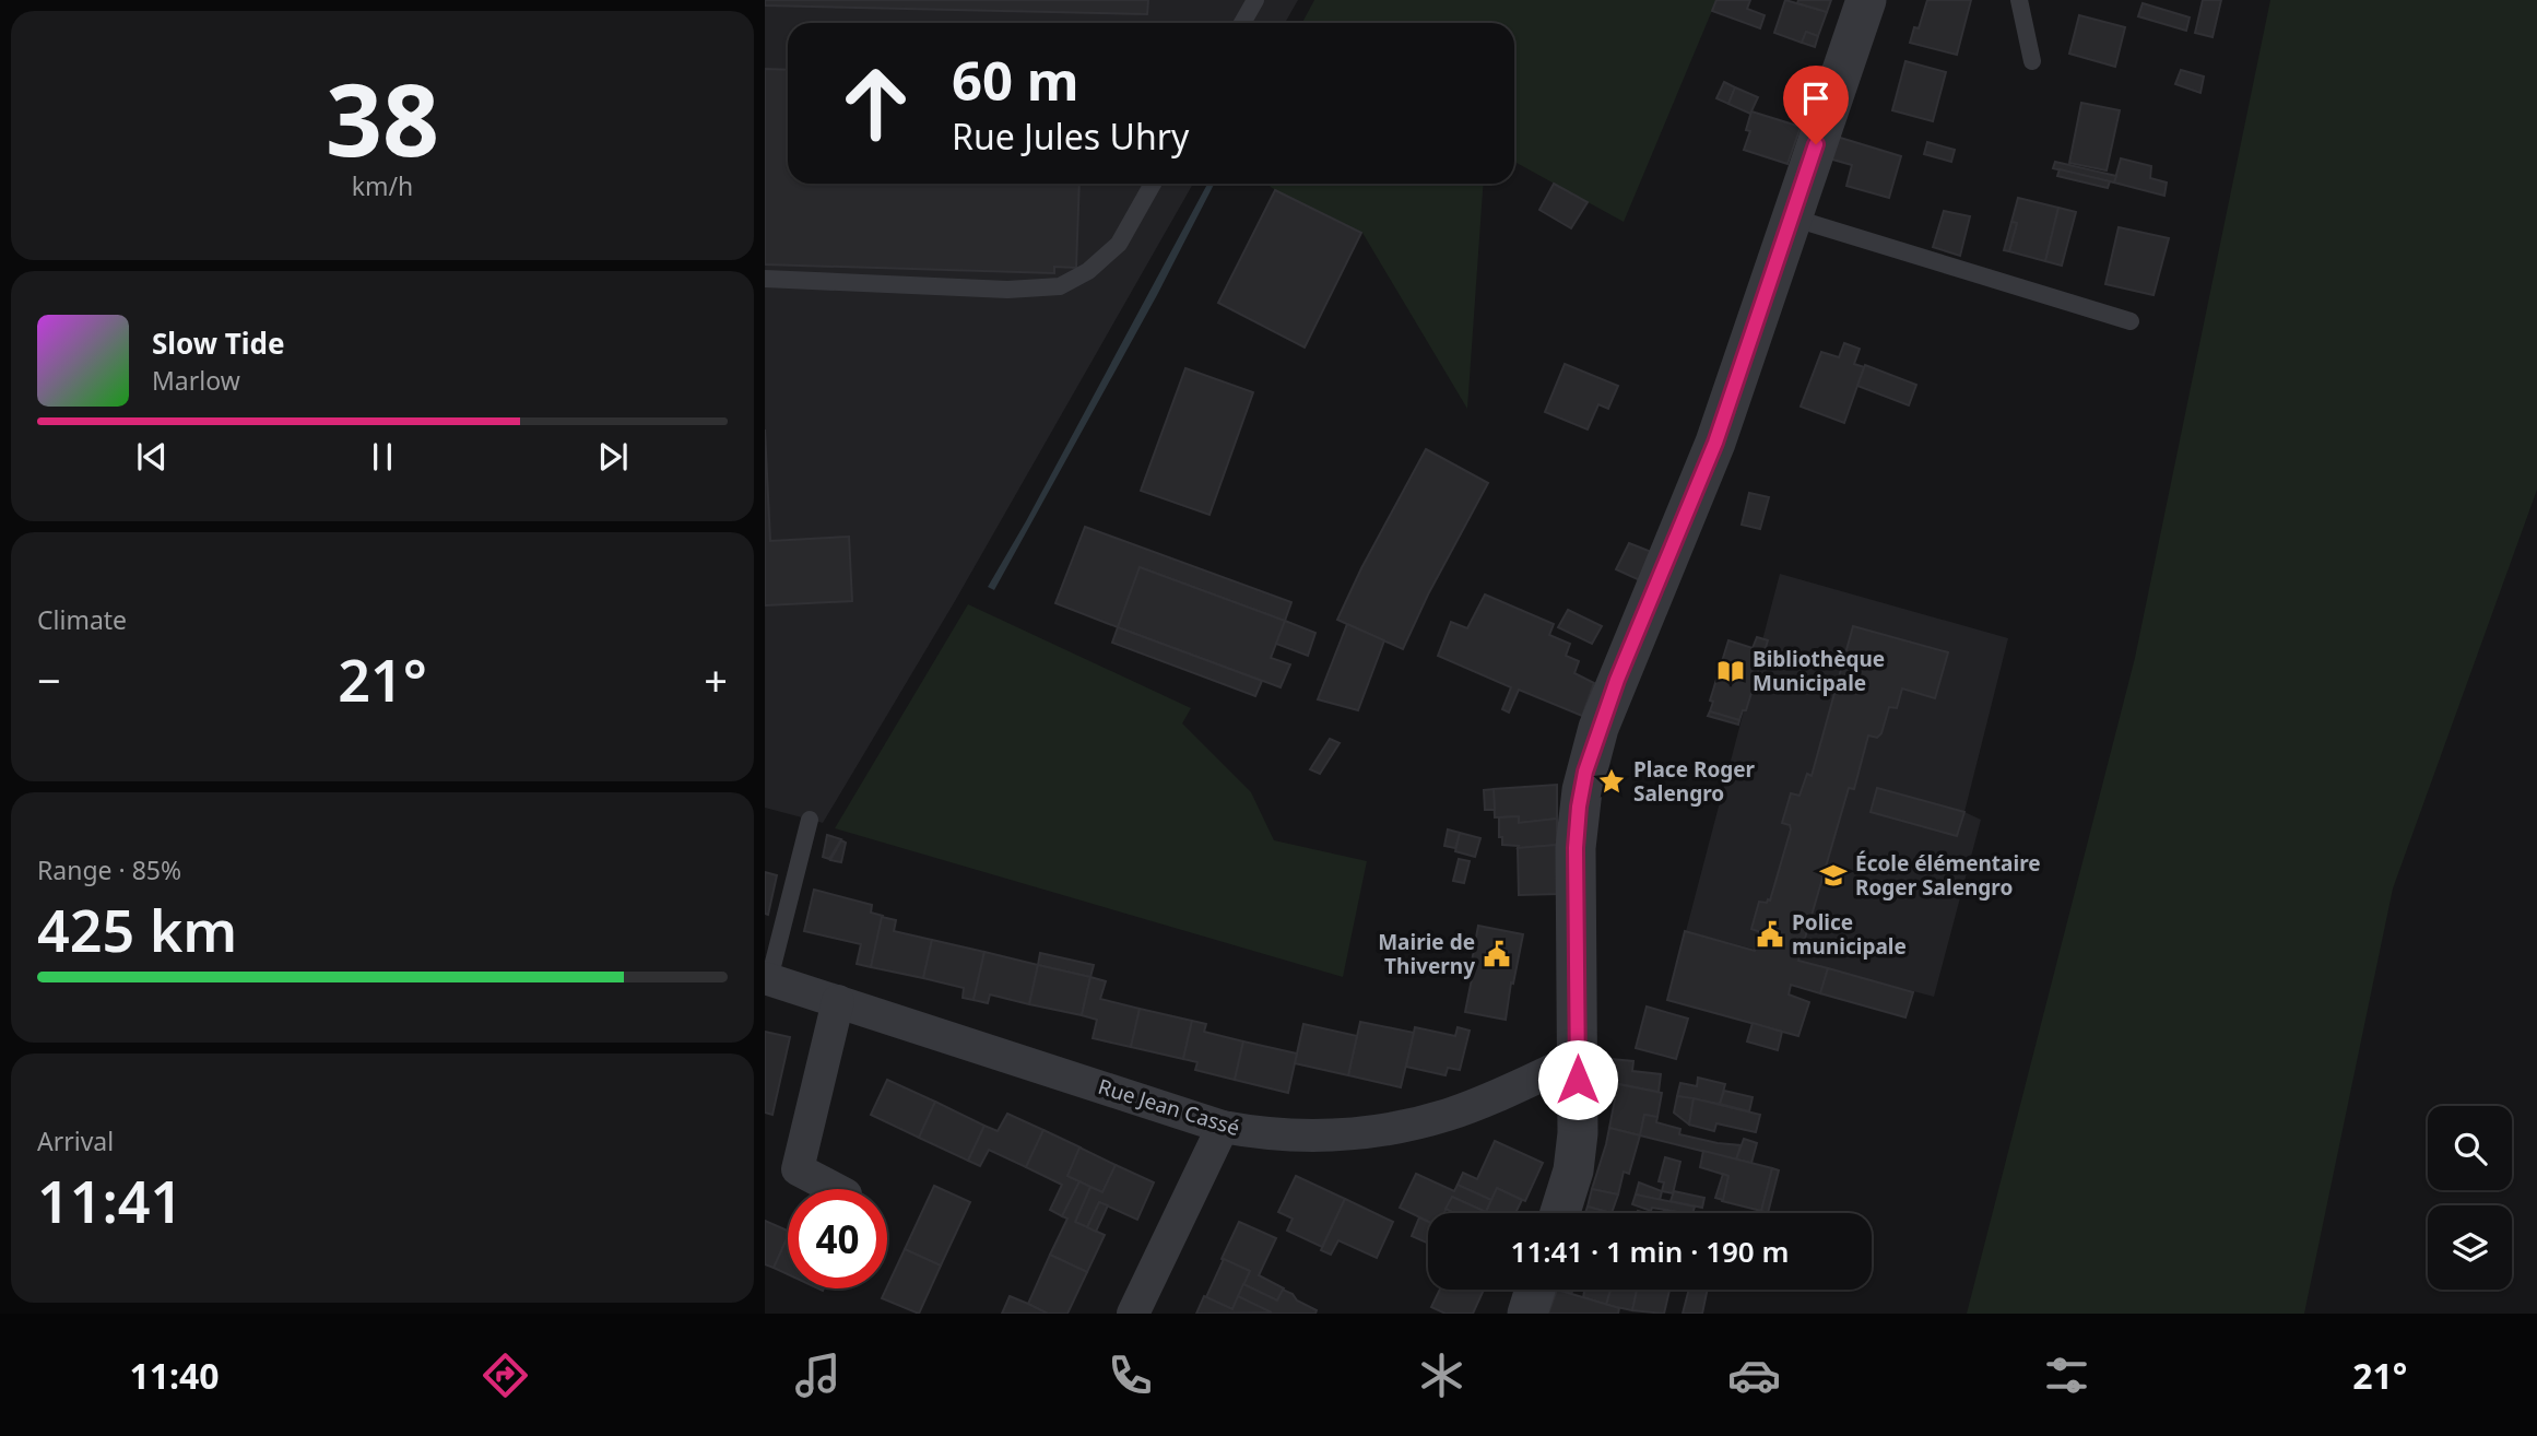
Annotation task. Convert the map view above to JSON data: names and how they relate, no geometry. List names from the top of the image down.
{
  "streets": {
    "street": ["Rue Jean Cassé"]
  },
  "places": {
    "library": ["Bibliothèque Municipale"],
    "place": ["Place Roger Salengro"],
    "school or university": ["École élémentaire Roger Salengro"],
    "public building": ["Police municipale", "Mairie de Thiverny"]
  },
  "page": {
    "tile": [
      ["38", "km/h"],
      "Climate",
      ["Range · 85%", "425 km"],
      ["Arrival", "11:41"]
    ],
    "turn": ["60 m", "Rue Jules Uhry"],
    "song": ["Slow Tide", "Marlow"],
    "heat": ["−", "21°", "+"],
    "limit": "40",
    "trip": "11:41 · 1 min · 190 m",
    "tabs": ["11:40", "21°"]
  }
}
